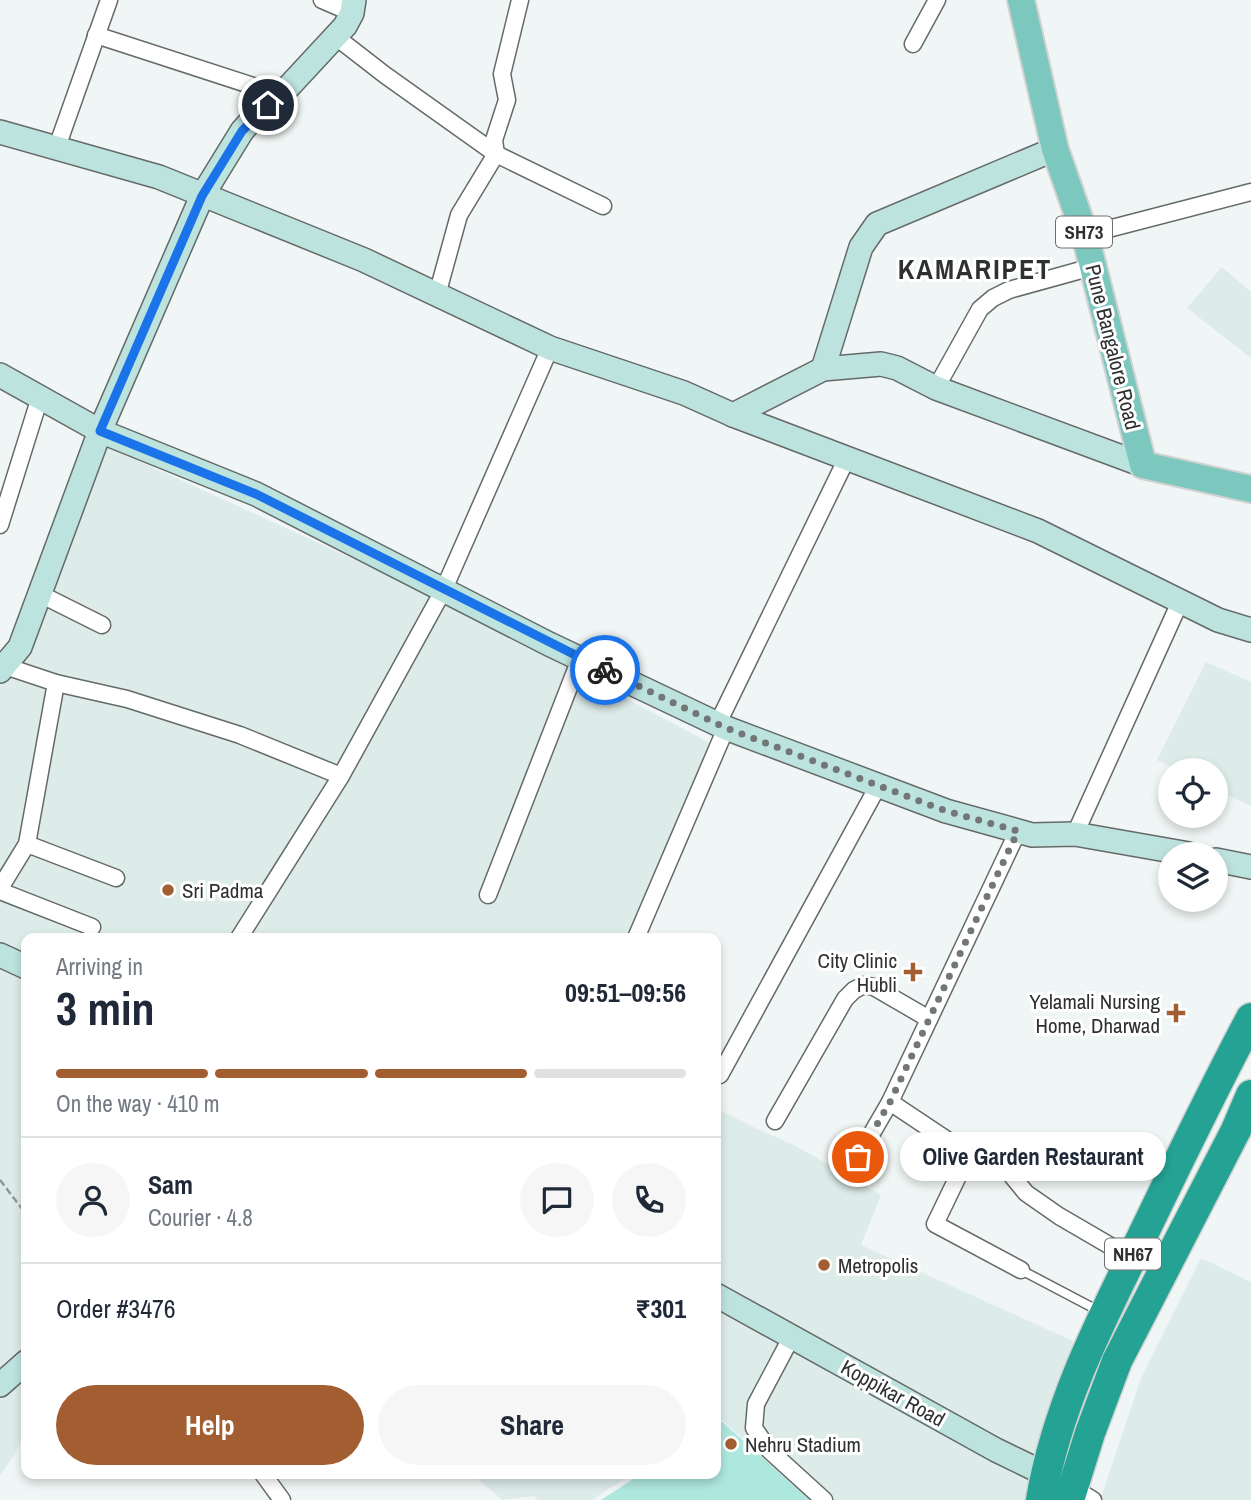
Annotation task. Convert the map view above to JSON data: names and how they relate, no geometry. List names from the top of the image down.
{
  "streets": {
    "highway": ["NH67"],
    "main road": ["SH73", "Pune Bangalore Road"],
    "street": ["Koppikar Road"]
  },
  "crossings": [
    ["NH67", "Koppikar Road"]
  ],
  "districts": ["KAMARIPET"],
  "places": {
    "other": [
      "Sri Padma",
      "Olive Garden Restaurant",
      "Metropolis",
      "Nehru Stadium"
    ],
    "health": ["City Clinic Hubli", "Yelamali Nursing Home, Dharwad"]
  },
  "page": {
    "heading": ["3 min", "Arriving in", "09:51–09:56"],
    "panel": [
      "Sam",
      "Courier · 4.8",
      "Order #3476",
      "₹301"
    ],
    "bar": "On the way · 410 m",
    "bubble": "Olive Garden Restaurant",
    "buttons": ["Help", "Share"]
  }
}
